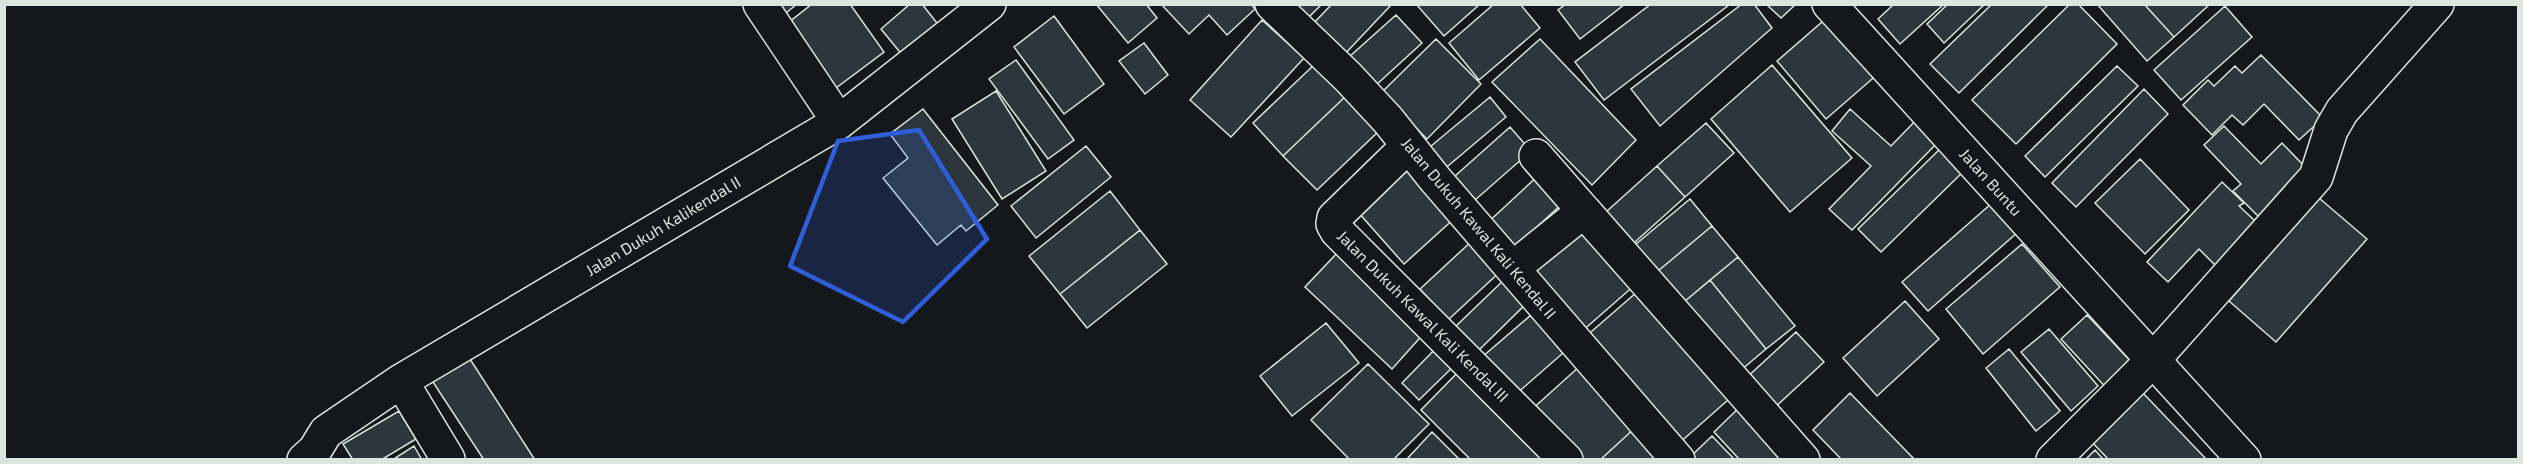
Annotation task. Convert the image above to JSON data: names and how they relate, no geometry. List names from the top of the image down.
{
  "streets": {
    "street": [
      "Jalan Buntu",
      "Jalan Dukuh Kalikendal II",
      "Jalan Dukuh Kawal Kali Kendal II",
      "Jalan Dukuh Kawal Kali Kendal III"
    ]
  },
  "crossings": [
    ["Jalan Dukuh Kawal Kali Kendal II", "Jalan Dukuh Kawal Kali Kendal III"]
  ]
}
